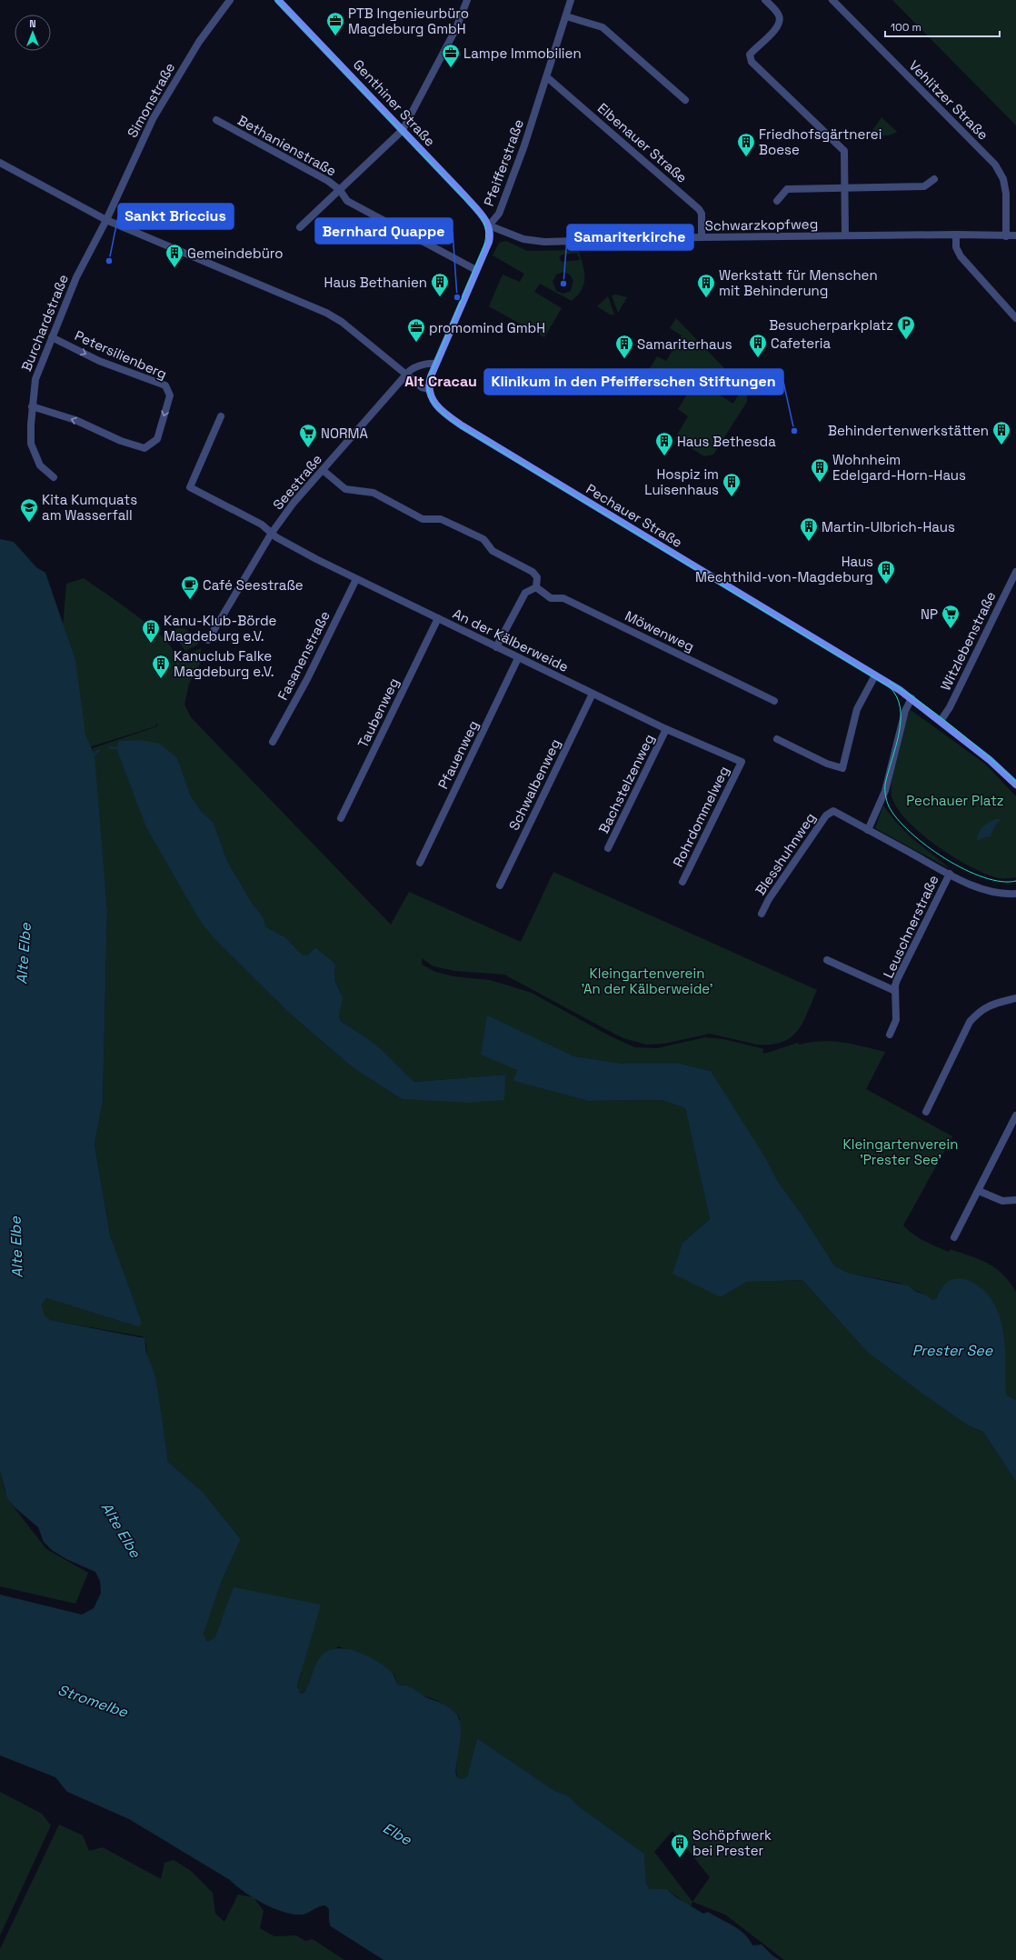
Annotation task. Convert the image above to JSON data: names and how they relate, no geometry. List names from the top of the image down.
{
  "streets": {
    "main road": ["Genthiner Straße", "Pfeifferstraße", "Pechauer Straße"],
    "street": [
      "Simonstraße",
      "Vehlitzer Straße",
      "Elbenauer Straße",
      "Bethanienstraße",
      "Schwarzkopfweg",
      "Burchardstraße",
      "Petersilienberg",
      "Seestraße",
      "Möwenweg",
      "An der Kälberweide",
      "Witzlebenstraße",
      "Fasanenstraße",
      "Taubenweg",
      "Pfauenweg",
      "Bachstelzenweg",
      "Schwalbenweg",
      "Rohrdommelweg",
      "Blesshuhnweg",
      "Leuschnerstraße"
    ]
  },
  "crossings": [
    ["Simonstraße", "Burchardstraße"],
    ["Vehlitzer Straße", "Schwarzkopfweg"],
    ["Genthiner Straße", "Pfeifferstraße"],
    ["Genthiner Straße", "Schwarzkopfweg"],
    ["Elbenauer Straße", "Pfeifferstraße"],
    ["Elbenauer Straße", "Schwarzkopfweg"],
    ["Bethanienstraße", "Pfeifferstraße"],
    ["Pfeifferstraße", "Schwarzkopfweg"],
    ["Pfeifferstraße", "Seestraße"],
    ["Pfeifferstraße", "Pechauer Straße"],
    ["Burchardstraße", "Petersilienberg"],
    ["Seestraße", "An der Kälberweide"],
    ["An der Kälberweide", "Fasanenstraße"],
    ["An der Kälberweide", "Taubenweg"],
    ["An der Kälberweide", "Pfauenweg"],
    ["An der Kälberweide", "Bachstelzenweg"],
    ["An der Kälberweide", "Schwalbenweg"],
    ["An der Kälberweide", "Rohrdommelweg"],
    ["Blesshuhnweg", "Leuschnerstraße"]
  ],
  "districts": ["Alt Cracau"],
  "water": [
    "Alte Elbe",
    "Prester See",
    "Stromelbe",
    "Elbe"
  ],
  "parks": ["Pechauer Platz", "Kleingartenverein 'An der Kälberweide'", "Kleingartenverein 'Prester See'"],
  "places": {
    "office": ["PTB Ingenieurbüro Magdeburg GmbH", "Lampe Immobilien", "promomind GmbH"],
    "building": [
      "Friedhofsgärtnerei Boese",
      "Gemeindebüro",
      "Haus Bethanien",
      "Werkstatt für Menschen mit Behinderung",
      "Cafeteria",
      "Samariterhaus",
      "Behindertenwerkstätten",
      "Haus Bethesda",
      "Wohnheim Edelgard-Horn-Haus",
      "Hospiz im Luisenhaus",
      "Martin-Ulbrich-Haus",
      "Haus Mechthild-von-Magdeburg",
      "Kanu-Klub-Börde Magdeburg e.V.",
      "Kanuclub Falke Magdeburg e.V.",
      "Schöpfwerk bei Prester"
    ],
    "other": [
      "Sankt Briccius",
      "Samariterkirche",
      "Bernhard Quappe",
      "Klinikum in den Pfeifferschen Stiftungen"
    ],
    "parking": ["Besucherparkplatz"],
    "supermarket": ["NORMA", "NP"],
    "school or university": ["Kita Kumquats am Wasserfall"],
    "cafe": ["Café Seestraße"]
  },
  "scale_bar": "100 m",
  "north": "top"
}
